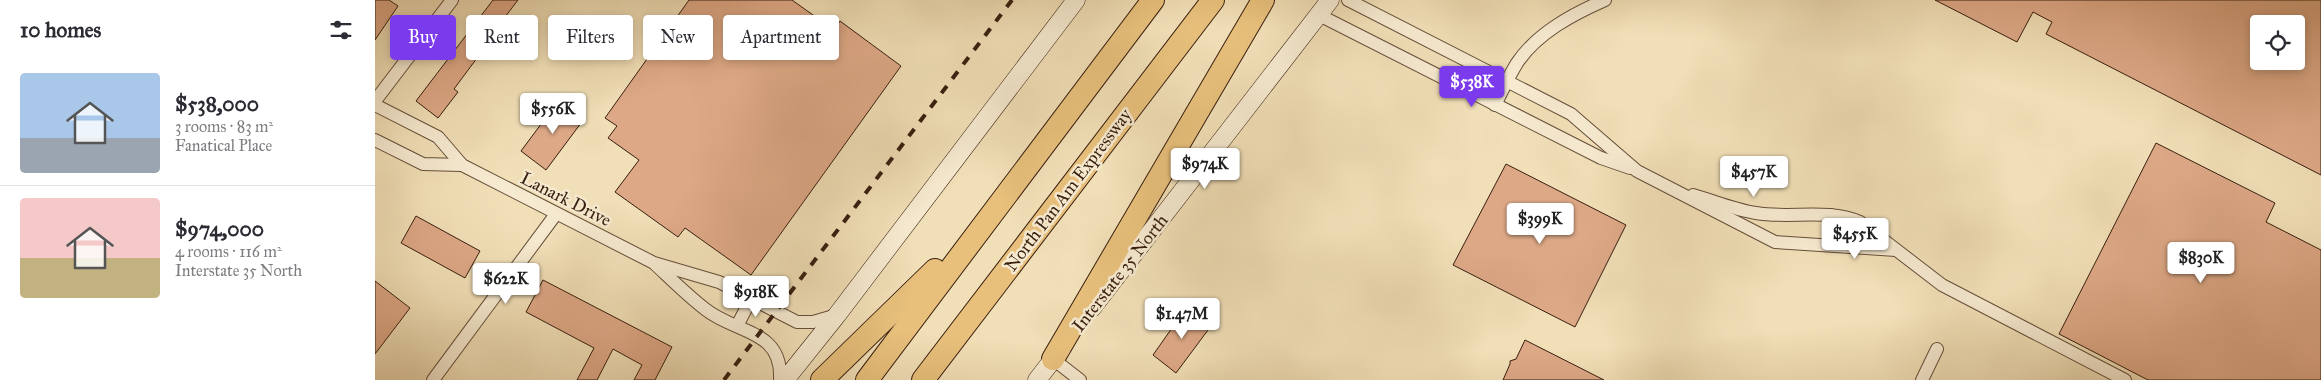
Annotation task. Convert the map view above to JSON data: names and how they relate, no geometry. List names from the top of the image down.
{
  "streets": {
    "highway": ["North Pan Am Expressway"],
    "main road": ["Interstate 35 North"],
    "street": ["Lanark Drive"]
  },
  "page": {
    "heading": "10 homes",
    "chip": [
      "Buy",
      "Rent",
      "Filters",
      "New",
      "Apartment"
    ],
    "list": [
      {
        "name": "$538,000",
        "note": "3 rooms · 83 m² · Fanatical Place"
      },
      {
        "name": "$974,000",
        "note": "4 rooms · 116 m² · Interstate 35 North"
      }
    ],
    "price": [
      "$538K",
      "$556K",
      "$974K",
      "$457K",
      "$399K",
      "$455K",
      "$830K",
      "$622K",
      "$918K",
      "$1.47M"
    ]
  }
}
